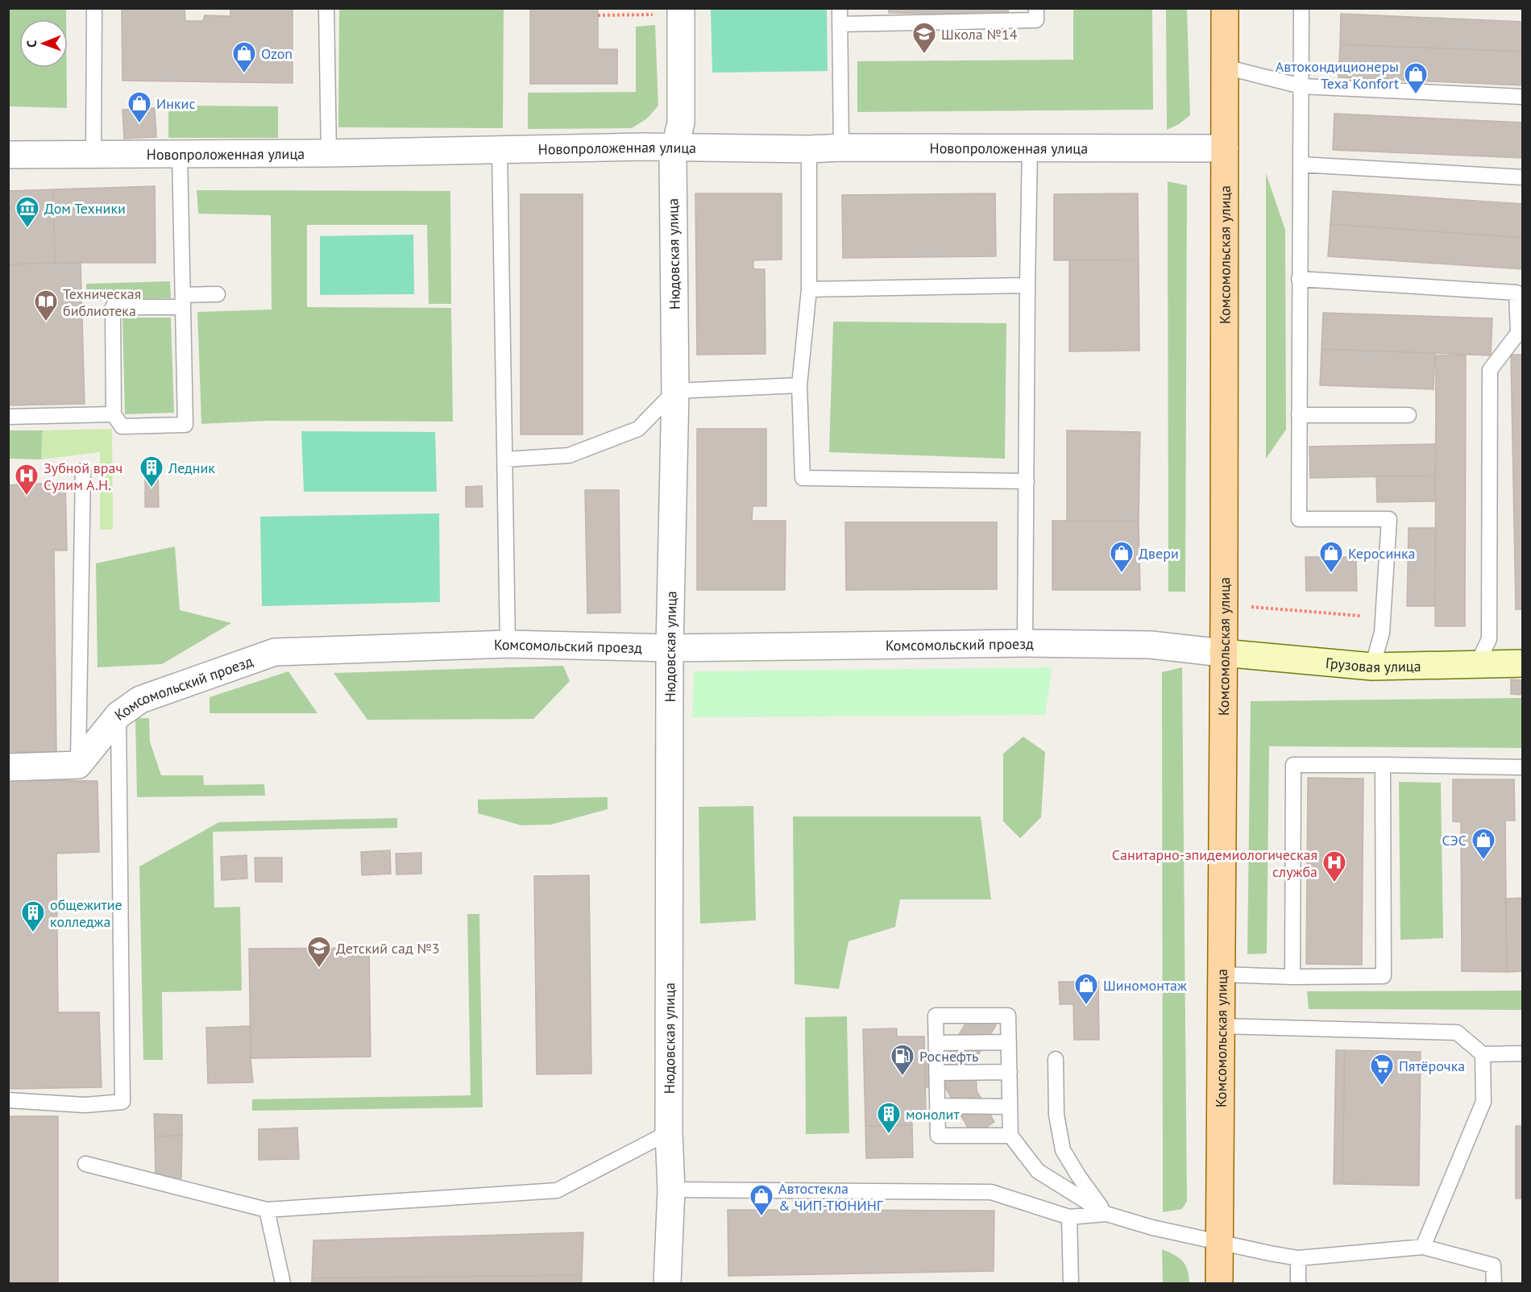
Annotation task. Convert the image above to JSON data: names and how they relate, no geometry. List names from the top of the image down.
{
  "streets": {
    "main road": ["Комсомольская улица", "Грузовая улица"],
    "street": ["Новопроложенная улица", "Нюдовская улица", "Комсомольский проезд"]
  },
  "crossings": [
    ["Новопроложенная улица", "Нюдовская улица"],
    ["Новопроложенная улица", "Комсомольская улица"],
    ["Нюдовская улица", "Комсомольский проезд"],
    ["Комсомольская улица", "Комсомольский проезд"],
    ["Комсомольская улица", "Грузовая улица"],
    ["Комсомольский проезд", "Грузовая улица"]
  ],
  "places": {
    "school or university": ["Школа №14", "Детский сад №3"],
    "shop": [
      "Ozon",
      "Автокондиционеры Texa Konfort",
      "Инкис",
      "Двери",
      "Керосинка",
      "СЭС",
      "Шиномонтаж",
      "Автостекла & ЧИП-ТЮНИНГ"
    ],
    "museum": ["Дом Техники"],
    "library": ["Техническая библиотека"],
    "building": ["Ледник", "общежитие колледжа", "монолит"],
    "hospital": ["Зубной врач Сулим А.Н.", "Санитарно-эпидемиологическая служба"],
    "fuel station": ["Роснефть"],
    "supermarket": ["Пятёрочка"]
  },
  "north": "left"
}
